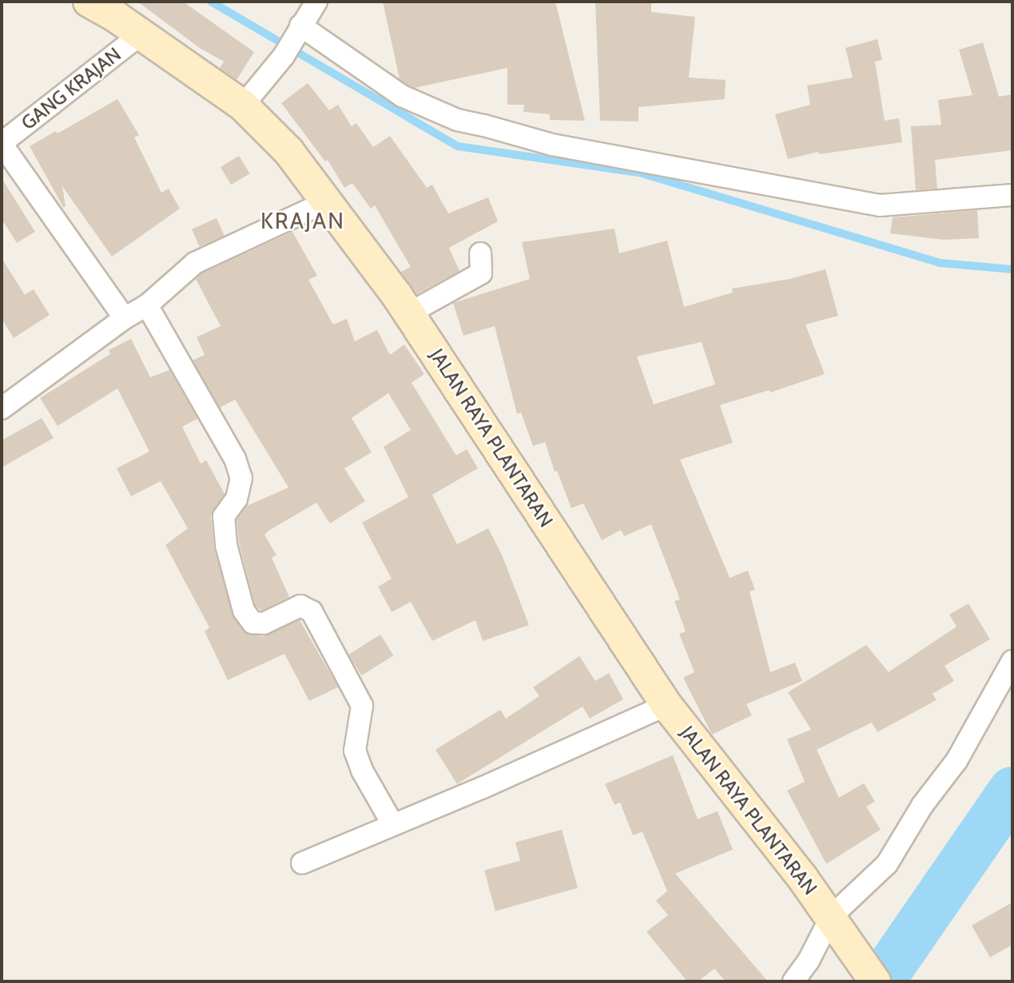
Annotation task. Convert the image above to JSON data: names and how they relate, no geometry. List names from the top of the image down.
{
  "streets": {
    "main road": ["JALAN RAYA PLANTARAN"],
    "street": ["GANG KRAJAN"]
  },
  "crossings": [
    ["GANG KRAJAN", "JALAN RAYA PLANTARAN"]
  ],
  "districts": ["KRAJAN"]
}
